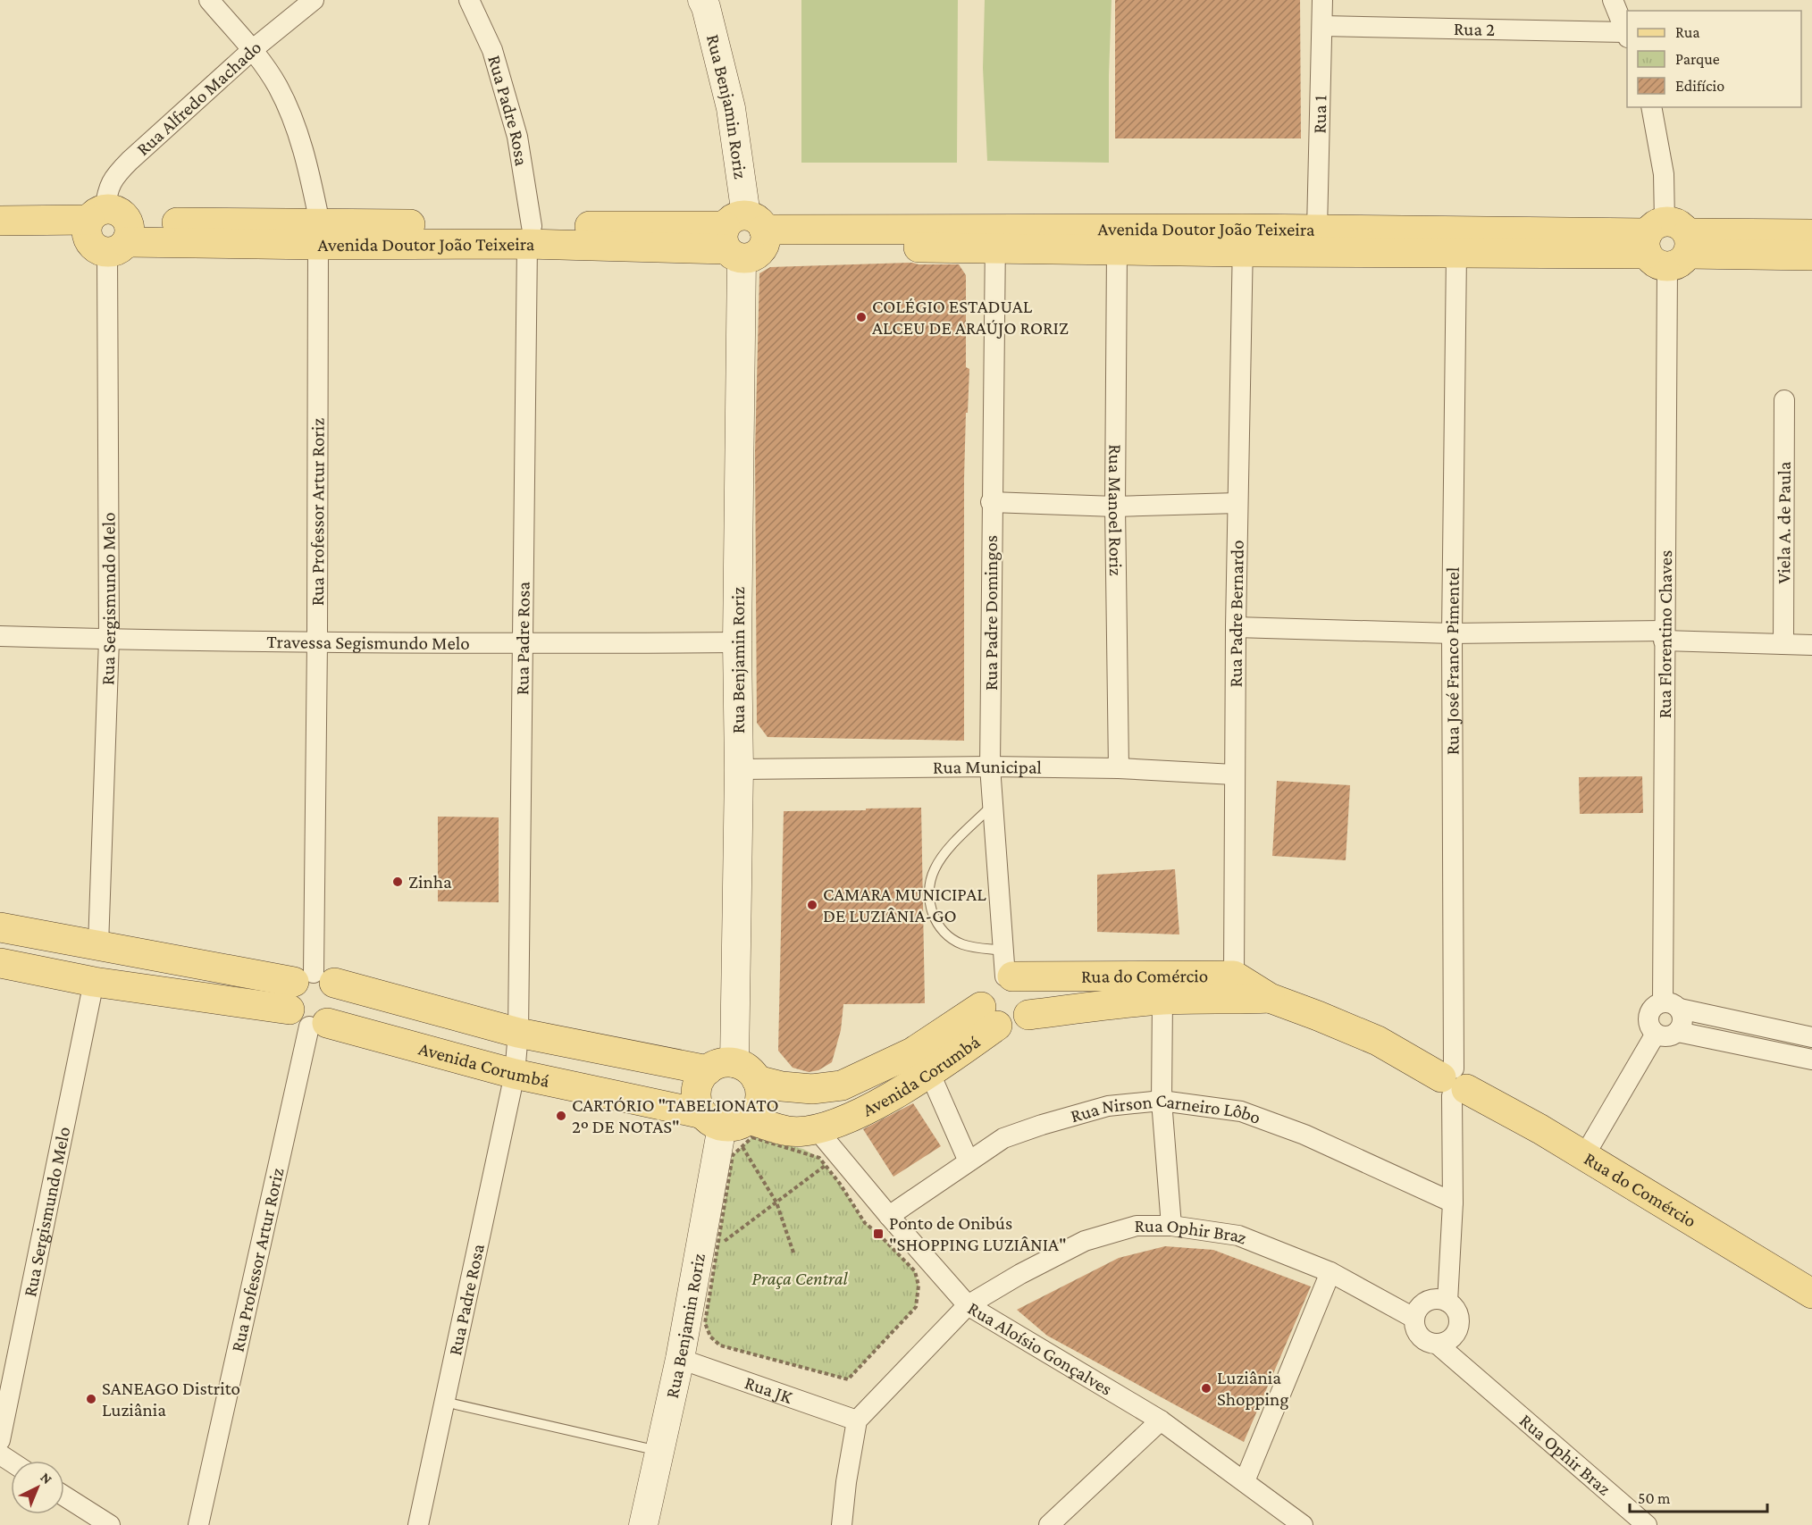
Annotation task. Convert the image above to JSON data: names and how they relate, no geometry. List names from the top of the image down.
{
  "streets": {
    "main road": ["Avenida Doutor João Teixeira", "Rua do Comércio", "Avenida Corumbá"],
    "street": [
      "Rua 2",
      "Rua Alfredo Machado",
      "Rua Benjamin Roriz",
      "Rua Padre Rosa",
      "Rua 1",
      "Rua Manoel Roriz",
      "Rua Professor Artur Roriz",
      "Viela A. de Paula",
      "Rua Sergismundo Melo",
      "Rua Padre Domingos",
      "Rua Padre Bernardo",
      "Rua Florentino Chaves",
      "Travessa Segismundo Melo",
      "Rua José Franco Pimentel",
      "Rua Municipal",
      "Rua Nirson Carneiro Lôbo",
      "Rua Ophir Braz",
      "Rua Aloísio Gonçalves",
      "Rua JK"
    ]
  },
  "crossings": [
    ["Rua 2", "Rua 1"],
    ["Rua Alfredo Machado", "Avenida Doutor João Teixeira"],
    ["Rua Alfredo Machado", "Rua Professor Artur Roriz"],
    ["Rua Alfredo Machado", "Rua Sergismundo Melo"],
    ["Rua Benjamin Roriz", "Avenida Doutor João Teixeira"],
    ["Rua Benjamin Roriz", "Travessa Segismundo Melo"],
    ["Rua Benjamin Roriz", "Rua Municipal"],
    ["Rua Benjamin Roriz", "Avenida Corumbá"],
    ["Rua Benjamin Roriz", "Rua JK"],
    ["Rua Padre Rosa", "Avenida Doutor João Teixeira"],
    ["Rua Padre Rosa", "Travessa Segismundo Melo"],
    ["Rua Padre Rosa", "Avenida Corumbá"],
    ["Rua 1", "Avenida Doutor João Teixeira"],
    ["Avenida Doutor João Teixeira", "Rua Manoel Roriz"],
    ["Avenida Doutor João Teixeira", "Rua Professor Artur Roriz"],
    ["Avenida Doutor João Teixeira", "Rua Sergismundo Melo"],
    ["Avenida Doutor João Teixeira", "Rua Padre Domingos"],
    ["Avenida Doutor João Teixeira", "Rua Padre Bernardo"],
    ["Avenida Doutor João Teixeira", "Rua Florentino Chaves"],
    ["Avenida Doutor João Teixeira", "Rua José Franco Pimentel"],
    ["Rua Manoel Roriz", "Rua Municipal"],
    ["Rua Professor Artur Roriz", "Travessa Segismundo Melo"],
    ["Rua Professor Artur Roriz", "Avenida Corumbá"],
    ["Rua Sergismundo Melo", "Travessa Segismundo Melo"],
    ["Rua Sergismundo Melo", "Avenida Corumbá"],
    ["Rua Padre Domingos", "Rua Municipal"],
    ["Rua Padre Domingos", "Rua do Comércio"],
    ["Rua Padre Domingos", "Avenida Corumbá"],
    ["Rua Padre Bernardo", "Rua Municipal"],
    ["Rua Padre Bernardo", "Rua do Comércio"],
    ["Rua José Franco Pimentel", "Rua do Comércio"],
    ["Rua José Franco Pimentel", "Rua Nirson Carneiro Lôbo"],
    ["Rua José Franco Pimentel", "Rua Ophir Braz"],
    ["Rua do Comércio", "Avenida Corumbá"],
    ["Avenida Corumbá", "Rua Aloísio Gonçalves"],
    ["Rua Nirson Carneiro Lôbo", "Rua Aloísio Gonçalves"],
    ["Rua Ophir Braz", "Rua Aloísio Gonçalves"],
    ["Rua Ophir Braz", "Rua JK"]
  ],
  "parks": ["Praça Central"],
  "places": {
    "other": [
      "COLÉGIO ESTADUAL ALCEU DE ARAÚJO RORIZ",
      "Zinha",
      "CAMARA MUNICIPAL DE LUZIÂNIA-GO",
      "CARTÓRIO \"TABELIONATO 2º DE NOTAS\"",
      "Luziânia Shopping",
      "SANEAGO Distrito Luziânia"
    ],
    "transit": ["Ponto de Onibús \"SHOPPING LUZIÂNIA\""]
  },
  "legend": ["Rua", "Parque", "Edifício"],
  "scale_bar": "50 m",
  "north": "top right"
}
